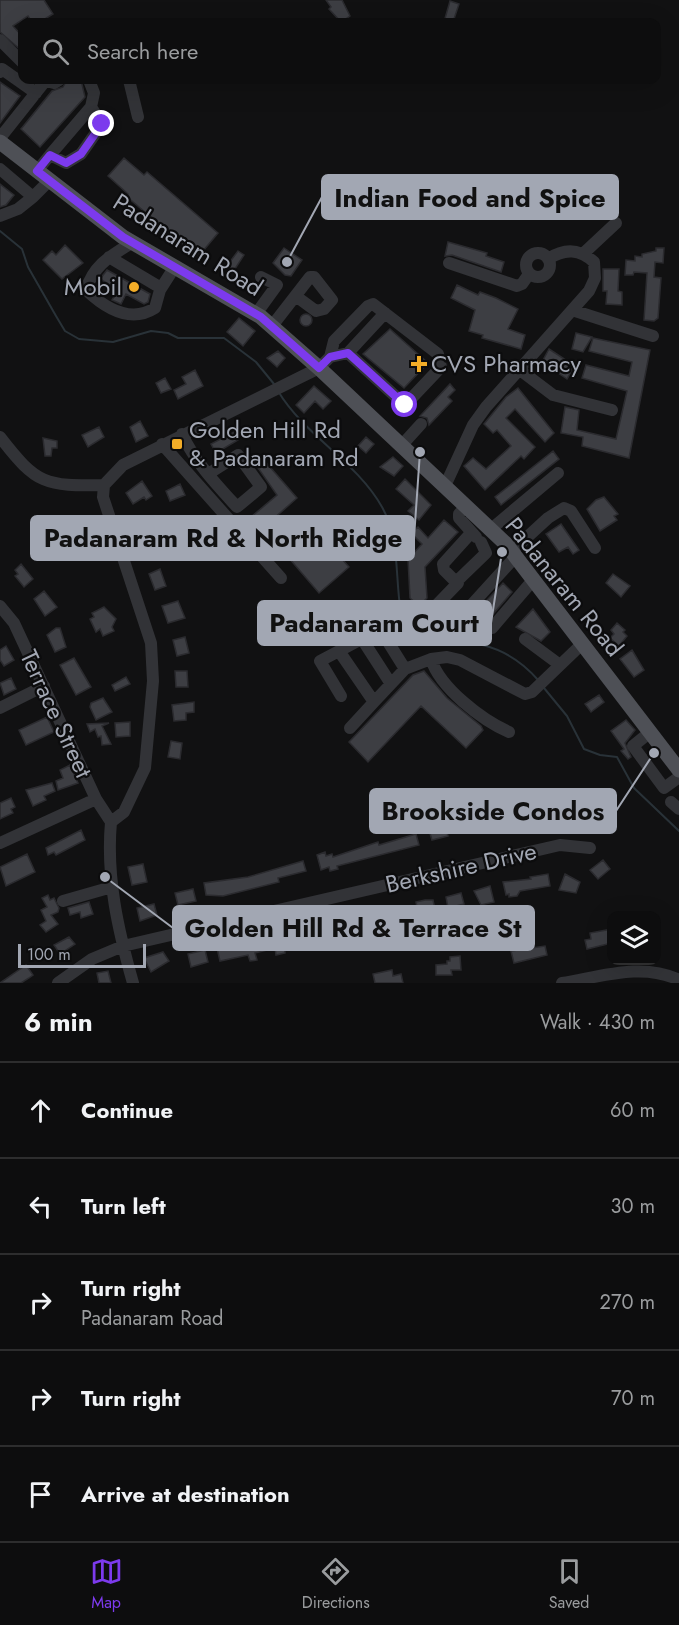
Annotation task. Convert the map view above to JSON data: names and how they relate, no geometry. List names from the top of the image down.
{
  "streets": {
    "main road": ["Padanaram Road"],
    "street": ["Terrace Street", "Berkshire Drive"]
  },
  "places": {
    "other": [
      "Indian Food and Spice",
      "Mobil",
      "Padanaram Rd & North Ridge",
      "Padanaram Court",
      "Brookside Condos",
      "Golden Hill Rd & Terrace St"
    ],
    "health": ["CVS Pharmacy"],
    "transit": ["Golden Hill Rd & Padanaram Rd"]
  },
  "scale_bar": "100 m",
  "page": {
    "search": "Search here",
    "scale": "100 m",
    "heading": ["6 min", "Walk · 430 m"],
    "list": [
      ["Continue", "60 m"],
      ["Turn left", "30 m"],
      ["Turn right", "Padanaram Road", "270 m"],
      ["Turn right", "70 m"],
      "Arrive at destination"
    ],
    "nav": ["Map", "Directions", "Saved"]
  }
}
